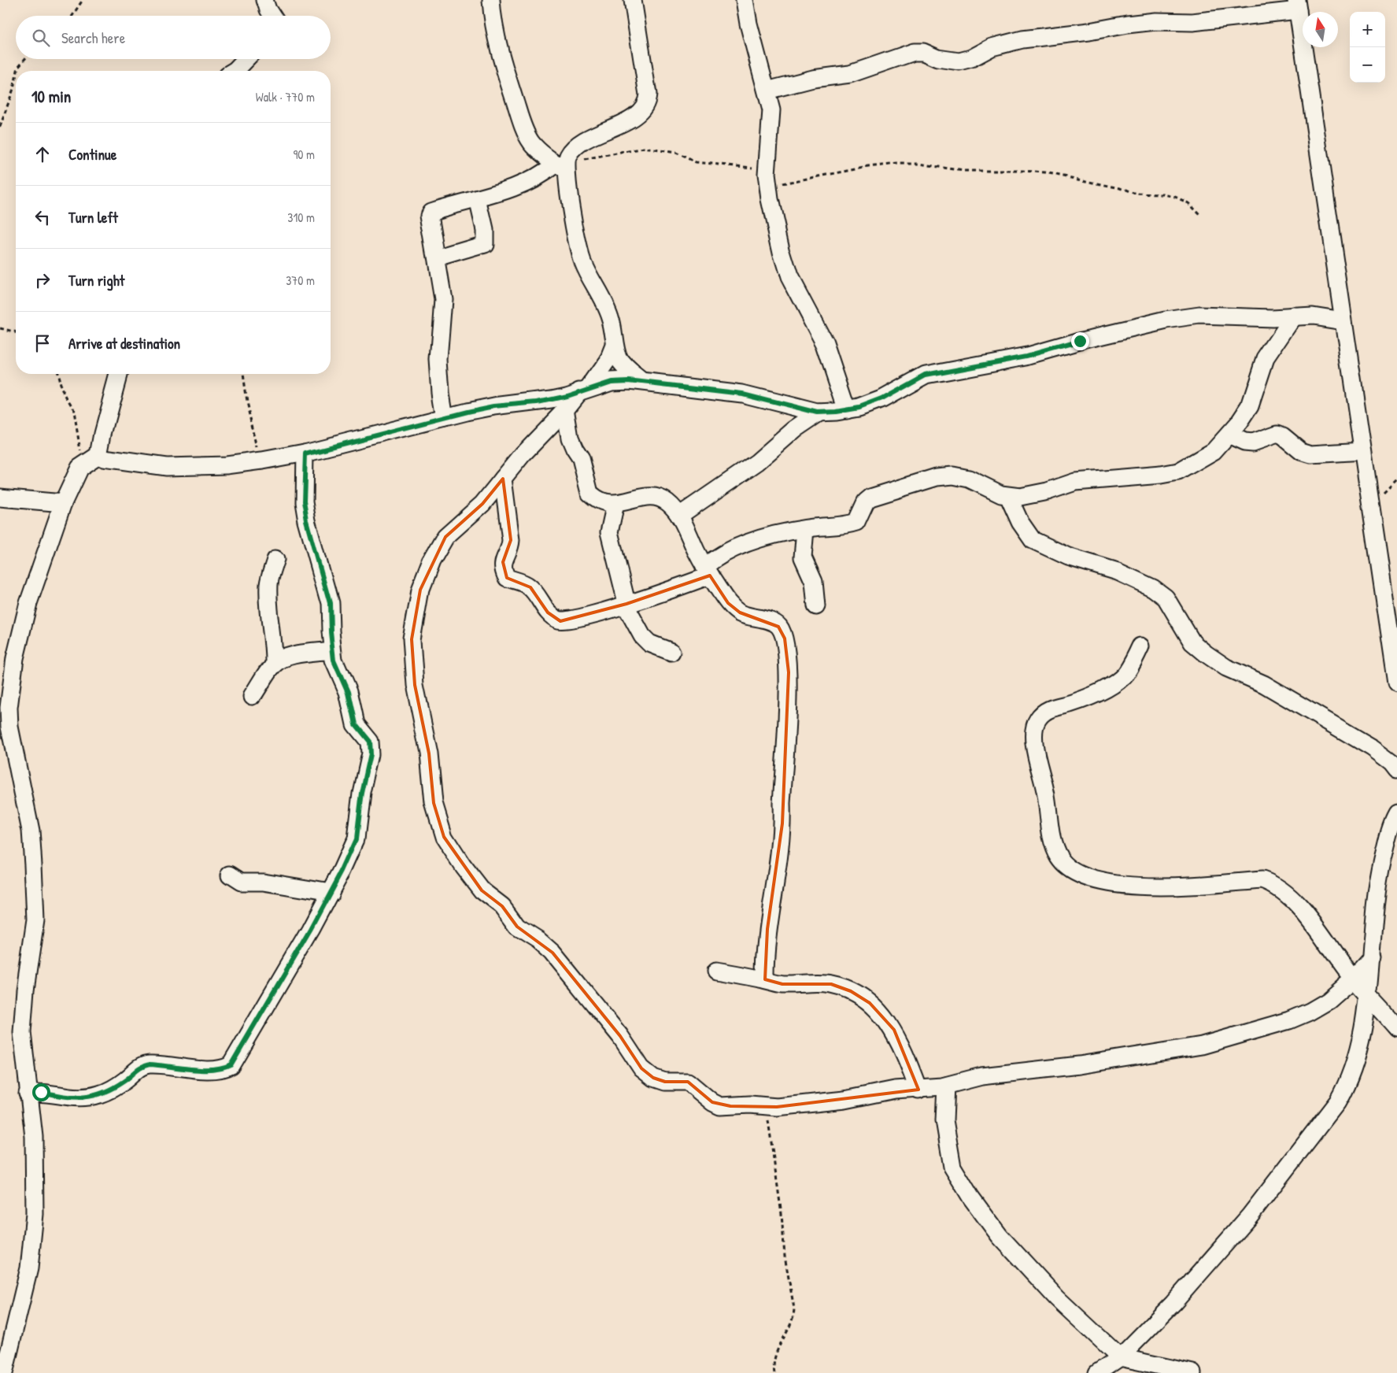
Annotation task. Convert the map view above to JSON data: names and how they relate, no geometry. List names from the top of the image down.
{
  "north": "top",
  "page": {
    "map_buttons": ["+", "−"],
    "search": "Search here",
    "heading": ["10 min", "Walk · 770 m"],
    "list": [
      ["Continue", "90 m"],
      ["Turn left", "310 m"],
      ["Turn right", "370 m"],
      "Arrive at destination"
    ]
  }
}
